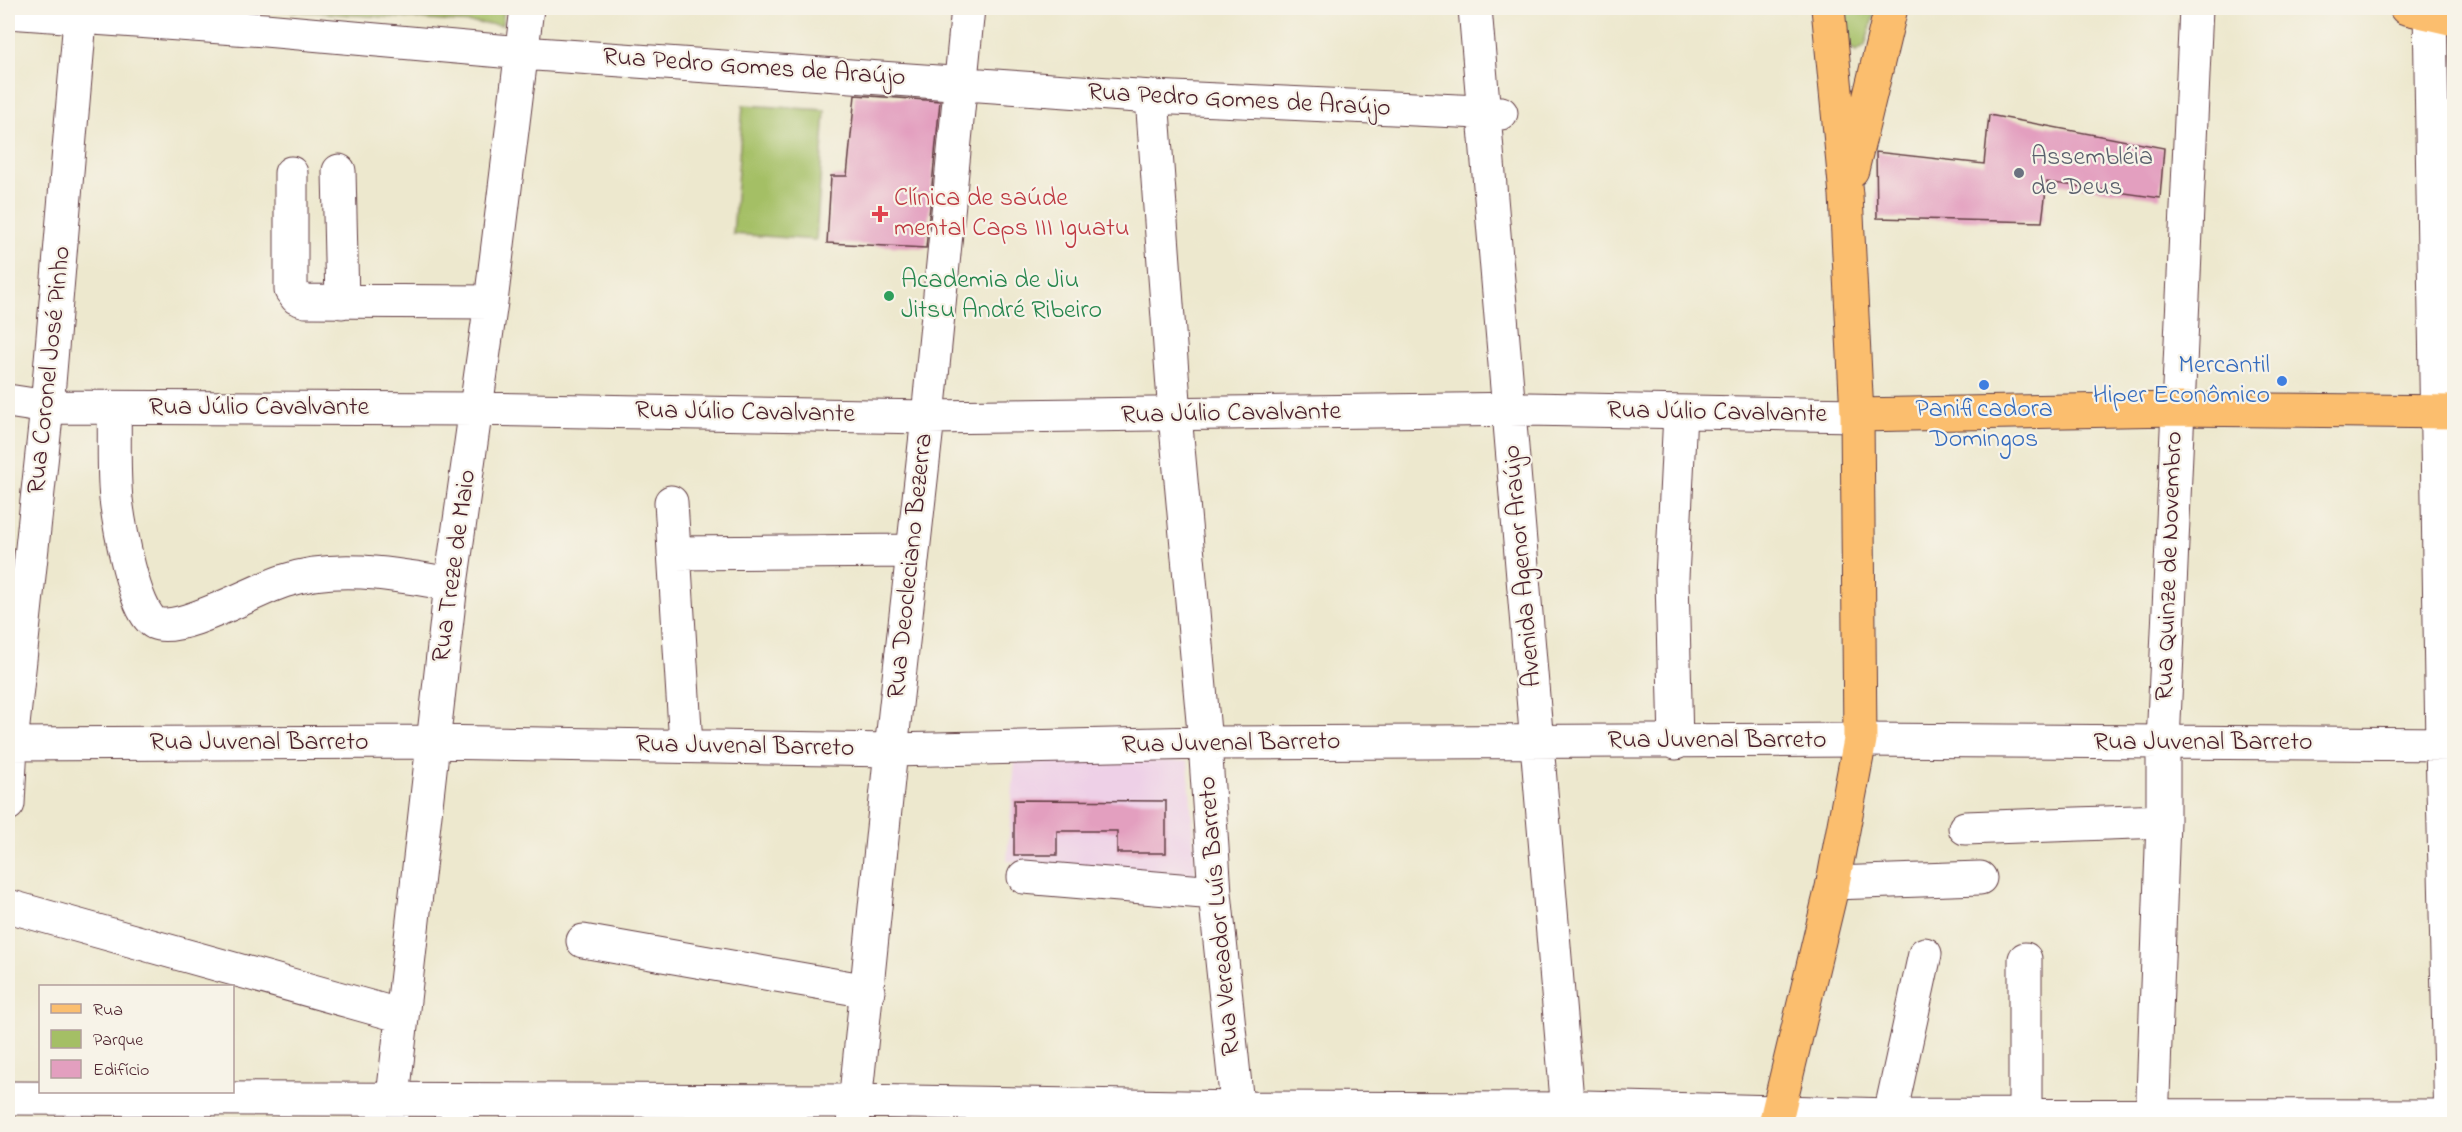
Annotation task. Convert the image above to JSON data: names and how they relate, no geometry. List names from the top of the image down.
{
  "streets": {
    "main road": ["Rua Júlio Cavalvante"],
    "street": [
      "Rua Pedro Gomes de Araújo",
      "Rua Coronel José Pinho",
      "Rua Treze de Maio",
      "Rua Deocleciano Bezerra",
      "Avenida Agenor Araújo",
      "Rua Quinze de Novembro",
      "Rua Juvenal Barreto",
      "Rua Vereador Luís Barreto"
    ]
  },
  "crossings": [
    ["Rua Pedro Gomes de Araújo", "Rua Coronel José Pinho"],
    ["Rua Pedro Gomes de Araújo", "Rua Treze de Maio"],
    ["Rua Pedro Gomes de Araújo", "Rua Deocleciano Bezerra"],
    ["Rua Pedro Gomes de Araújo", "Avenida Agenor Araújo"],
    ["Rua Pedro Gomes de Araújo", "Rua Vereador Luís Barreto"],
    ["Rua Coronel José Pinho", "Rua Júlio Cavalvante"],
    ["Rua Coronel José Pinho", "Rua Juvenal Barreto"],
    ["Rua Júlio Cavalvante", "Rua Treze de Maio"],
    ["Rua Júlio Cavalvante", "Rua Deocleciano Bezerra"],
    ["Rua Júlio Cavalvante", "Avenida Agenor Araújo"],
    ["Rua Júlio Cavalvante", "Rua Quinze de Novembro"],
    ["Rua Júlio Cavalvante", "Rua Vereador Luís Barreto"],
    ["Rua Treze de Maio", "Rua Juvenal Barreto"],
    ["Rua Deocleciano Bezerra", "Rua Juvenal Barreto"],
    ["Avenida Agenor Araújo", "Rua Juvenal Barreto"],
    ["Rua Quinze de Novembro", "Rua Juvenal Barreto"],
    ["Rua Juvenal Barreto", "Rua Vereador Luís Barreto"]
  ],
  "places": {
    "other": [
      "Assembléia de Deus",
      "Academia de Jiu Jitsu André Ribeiro",
      "Mercantil Hiper Econômico",
      "Panificadora Domingos"
    ],
    "health": ["Clínica de saúde mental Caps III Iguatu"]
  },
  "legend": ["Rua", "Parque", "Edifício"]
}
